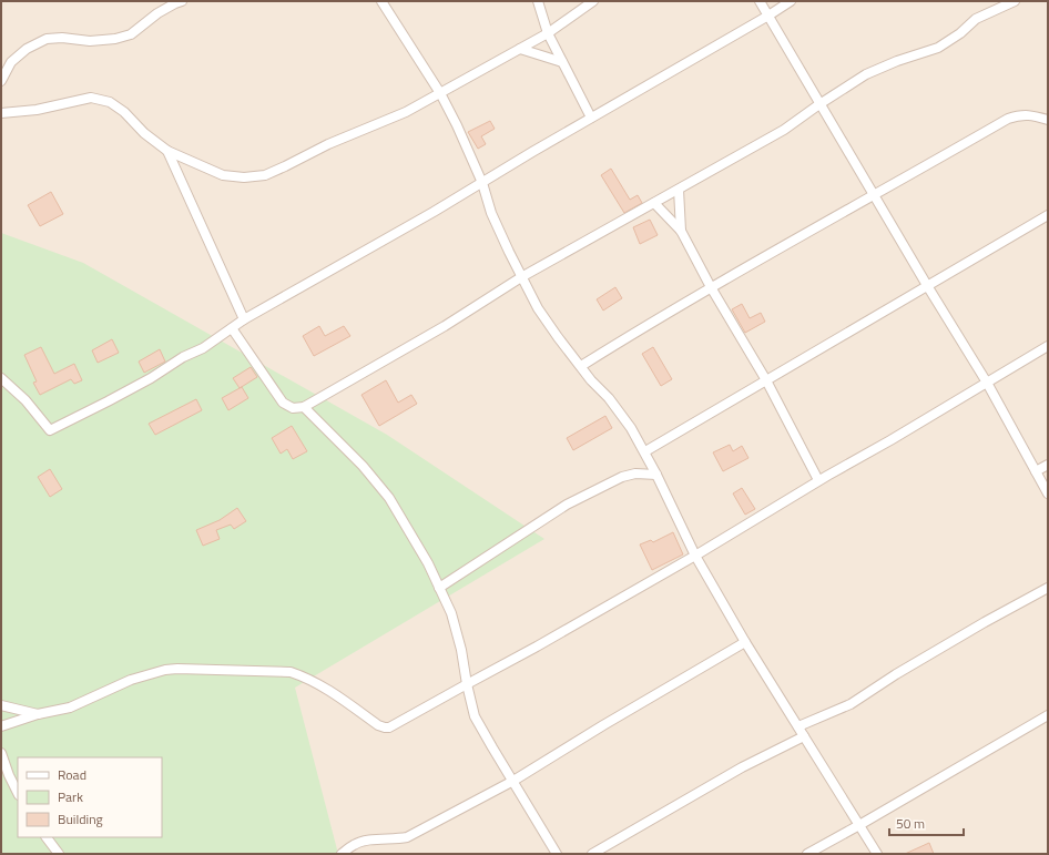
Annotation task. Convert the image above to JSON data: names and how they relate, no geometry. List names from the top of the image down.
{
  "legend": ["Road", "Park", "Building"],
  "scale_bar": "50 m"
}
